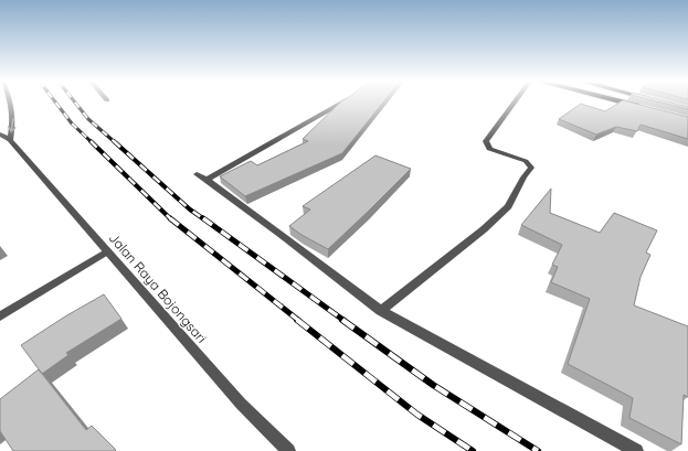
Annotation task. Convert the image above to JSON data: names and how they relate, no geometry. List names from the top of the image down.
{
  "streets": {
    "street": ["Jalan Raya Bojongsari"]
  }
}
